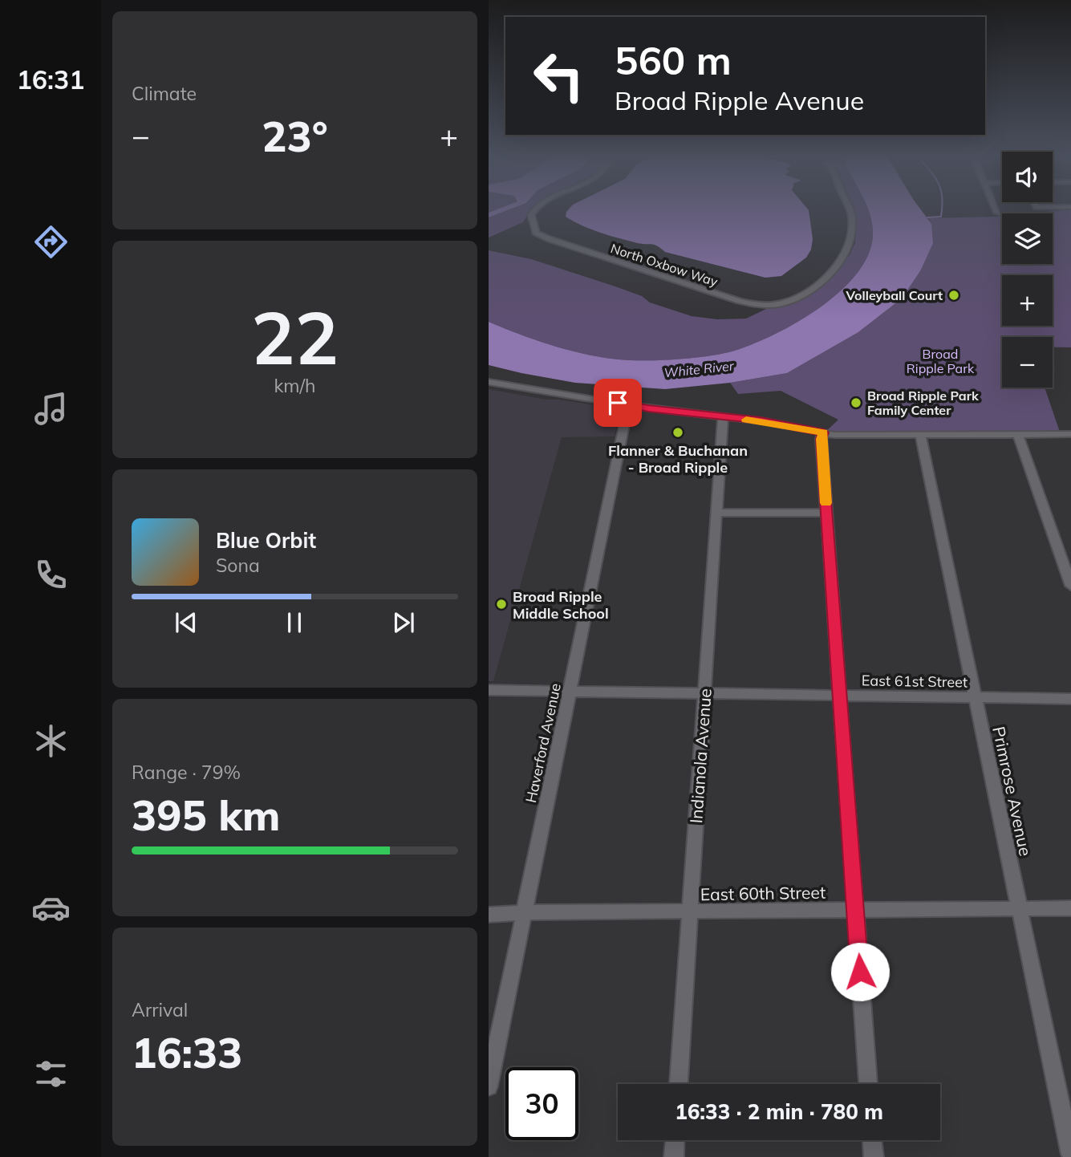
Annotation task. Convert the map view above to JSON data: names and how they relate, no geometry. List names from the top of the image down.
{
  "streets": {
    "street": [
      "North Oxbow Way",
      "East 61st Street",
      "Haverford Avenue",
      "Indianola Avenue",
      "Primrose Avenue",
      "East 60th Street"
    ]
  },
  "crossings": [
    ["East 61st Street", "Haverford Avenue"],
    ["East 61st Street", "Indianola Avenue"],
    ["East 61st Street", "Primrose Avenue"],
    ["Haverford Avenue", "East 60th Street"],
    ["Indianola Avenue", "East 60th Street"],
    ["Primrose Avenue", "East 60th Street"]
  ],
  "water": ["White River"],
  "parks": ["Broad Ripple Park"],
  "places": [
    "Volleyball Court",
    "Broad Ripple Park Family Center",
    "Flanner & Buchanan - Broad Ripple",
    "Broad Ripple Middle School"
  ],
  "page": {
    "tabs": "16:31",
    "tile": [
      "Climate",
      ["22", "km/h"],
      ["Range · 79%", "395 km"],
      ["Arrival", "16:33"]
    ],
    "turn": ["560 m", "Broad Ripple Avenue"],
    "heat": ["−", "23°", "+"],
    "map_buttons": ["+", "−"],
    "song": ["Blue Orbit", "Sona"],
    "limit": "30",
    "trip": "16:33 · 2 min · 780 m"
  }
}
